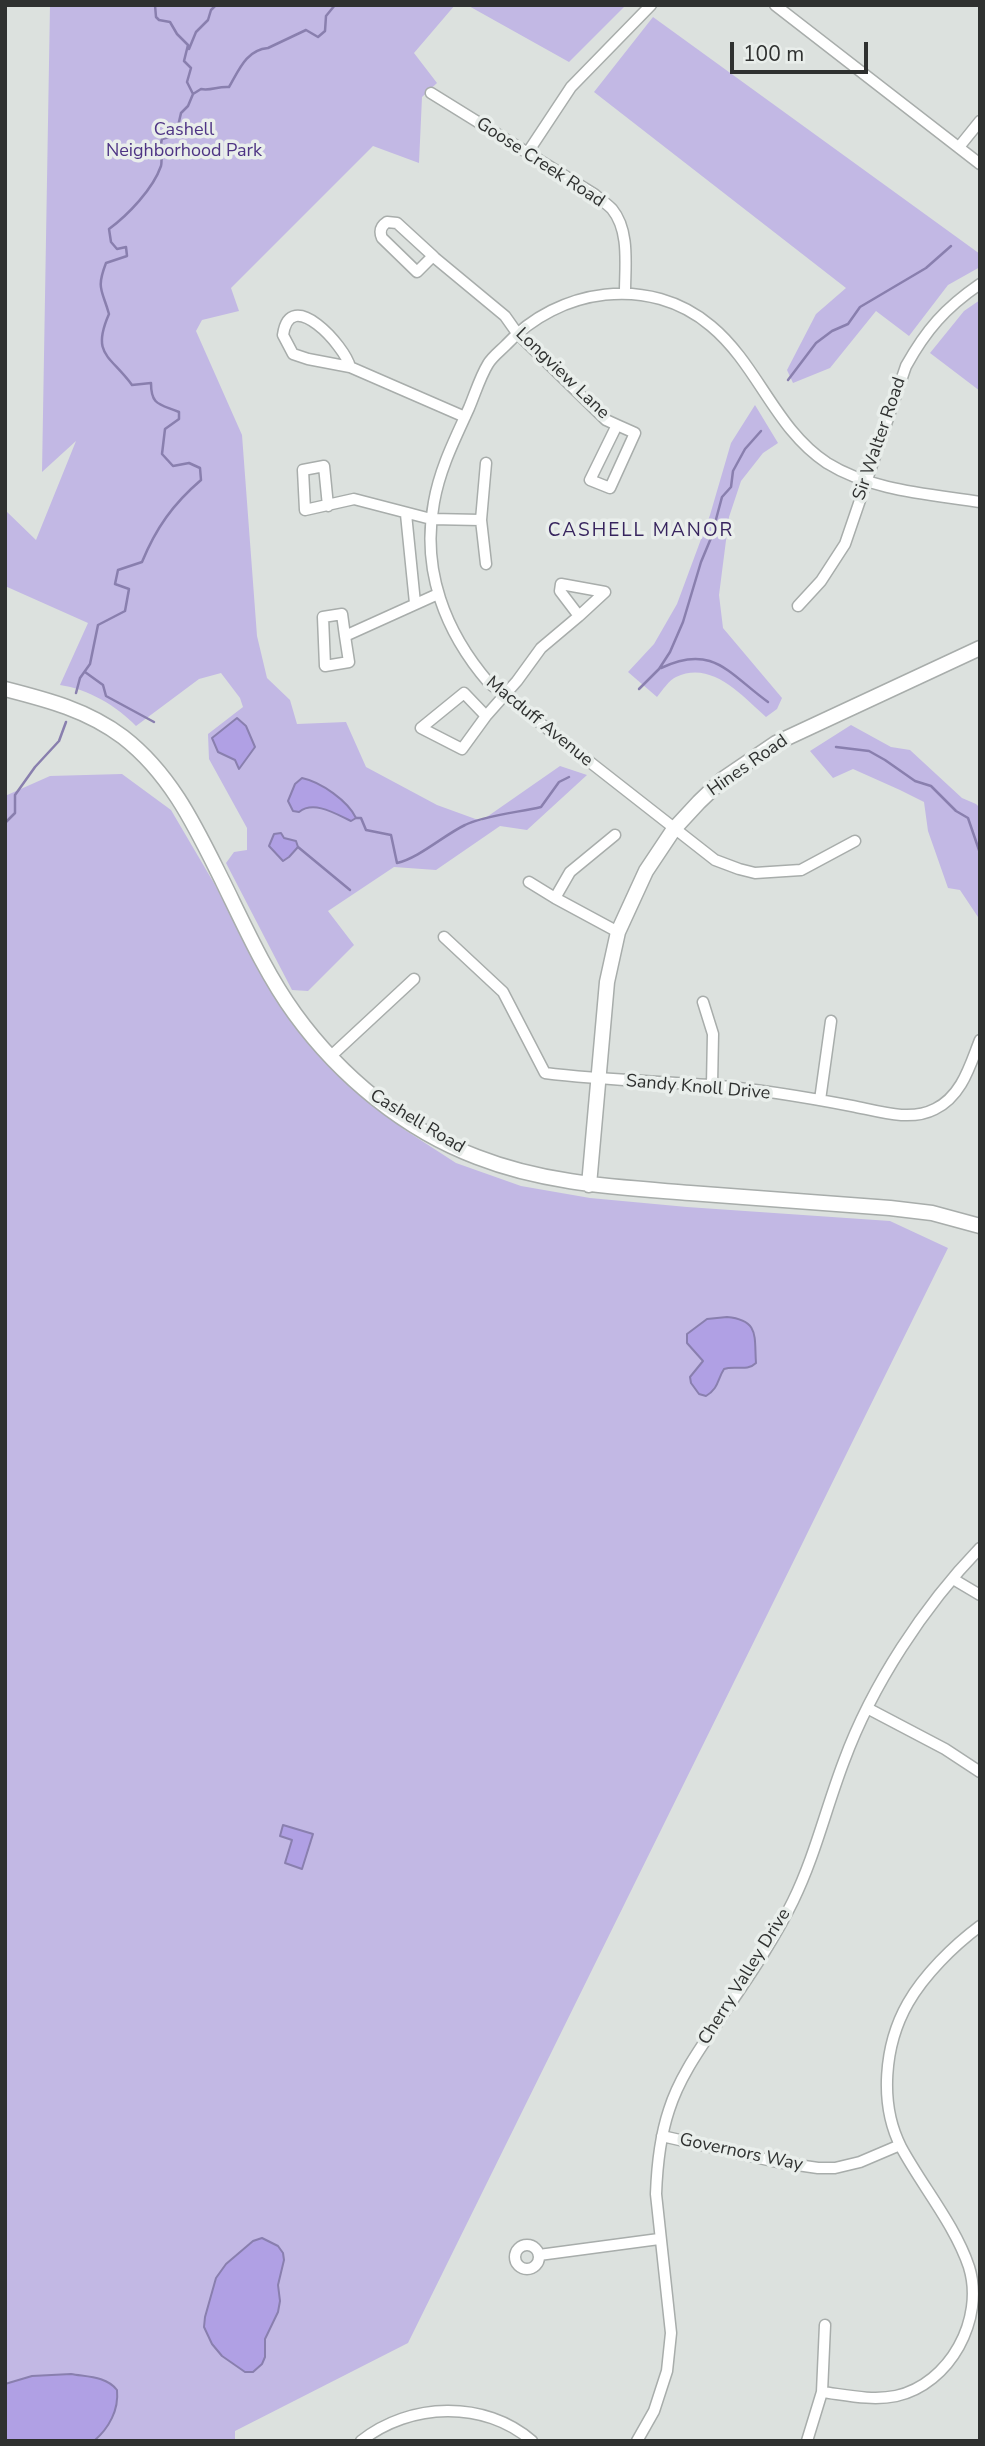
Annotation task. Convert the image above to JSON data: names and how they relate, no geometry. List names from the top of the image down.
{
  "streets": {
    "street": [
      "Goose Creek Road",
      "Longview Lane",
      "Sir Walter Road",
      "Macduff Avenue",
      "Hines Road",
      "Sandy Knoll Drive",
      "Cashell Road",
      "Cherry Valley Drive",
      "Governors Way"
    ]
  },
  "crossings": [
    ["Goose Creek Road", "Macduff Avenue"],
    ["Longview Lane", "Macduff Avenue"],
    ["Sir Walter Road", "Macduff Avenue"],
    ["Macduff Avenue", "Hines Road"],
    ["Hines Road", "Sandy Knoll Drive"],
    ["Hines Road", "Cashell Road"],
    ["Cherry Valley Drive", "Governors Way"]
  ],
  "districts": ["CASHELL MANOR"],
  "parks": ["Cashell Neighborhood Park"],
  "scale_bar": "100 m"
}
